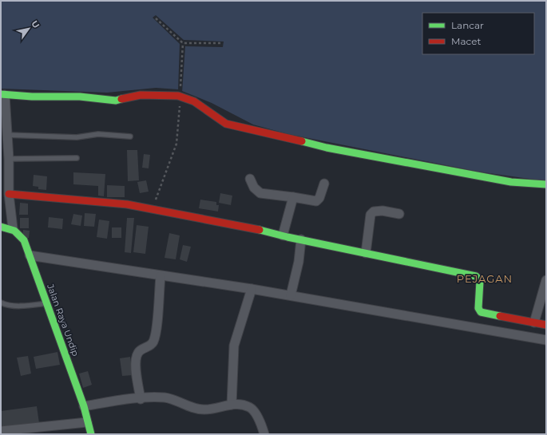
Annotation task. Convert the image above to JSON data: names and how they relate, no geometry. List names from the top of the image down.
{
  "streets": {
    "street": ["Jalan Raya Undip"]
  },
  "districts": ["PEJAGAN"],
  "legend": ["Lancar", "Macet"],
  "north": "top right"
}
